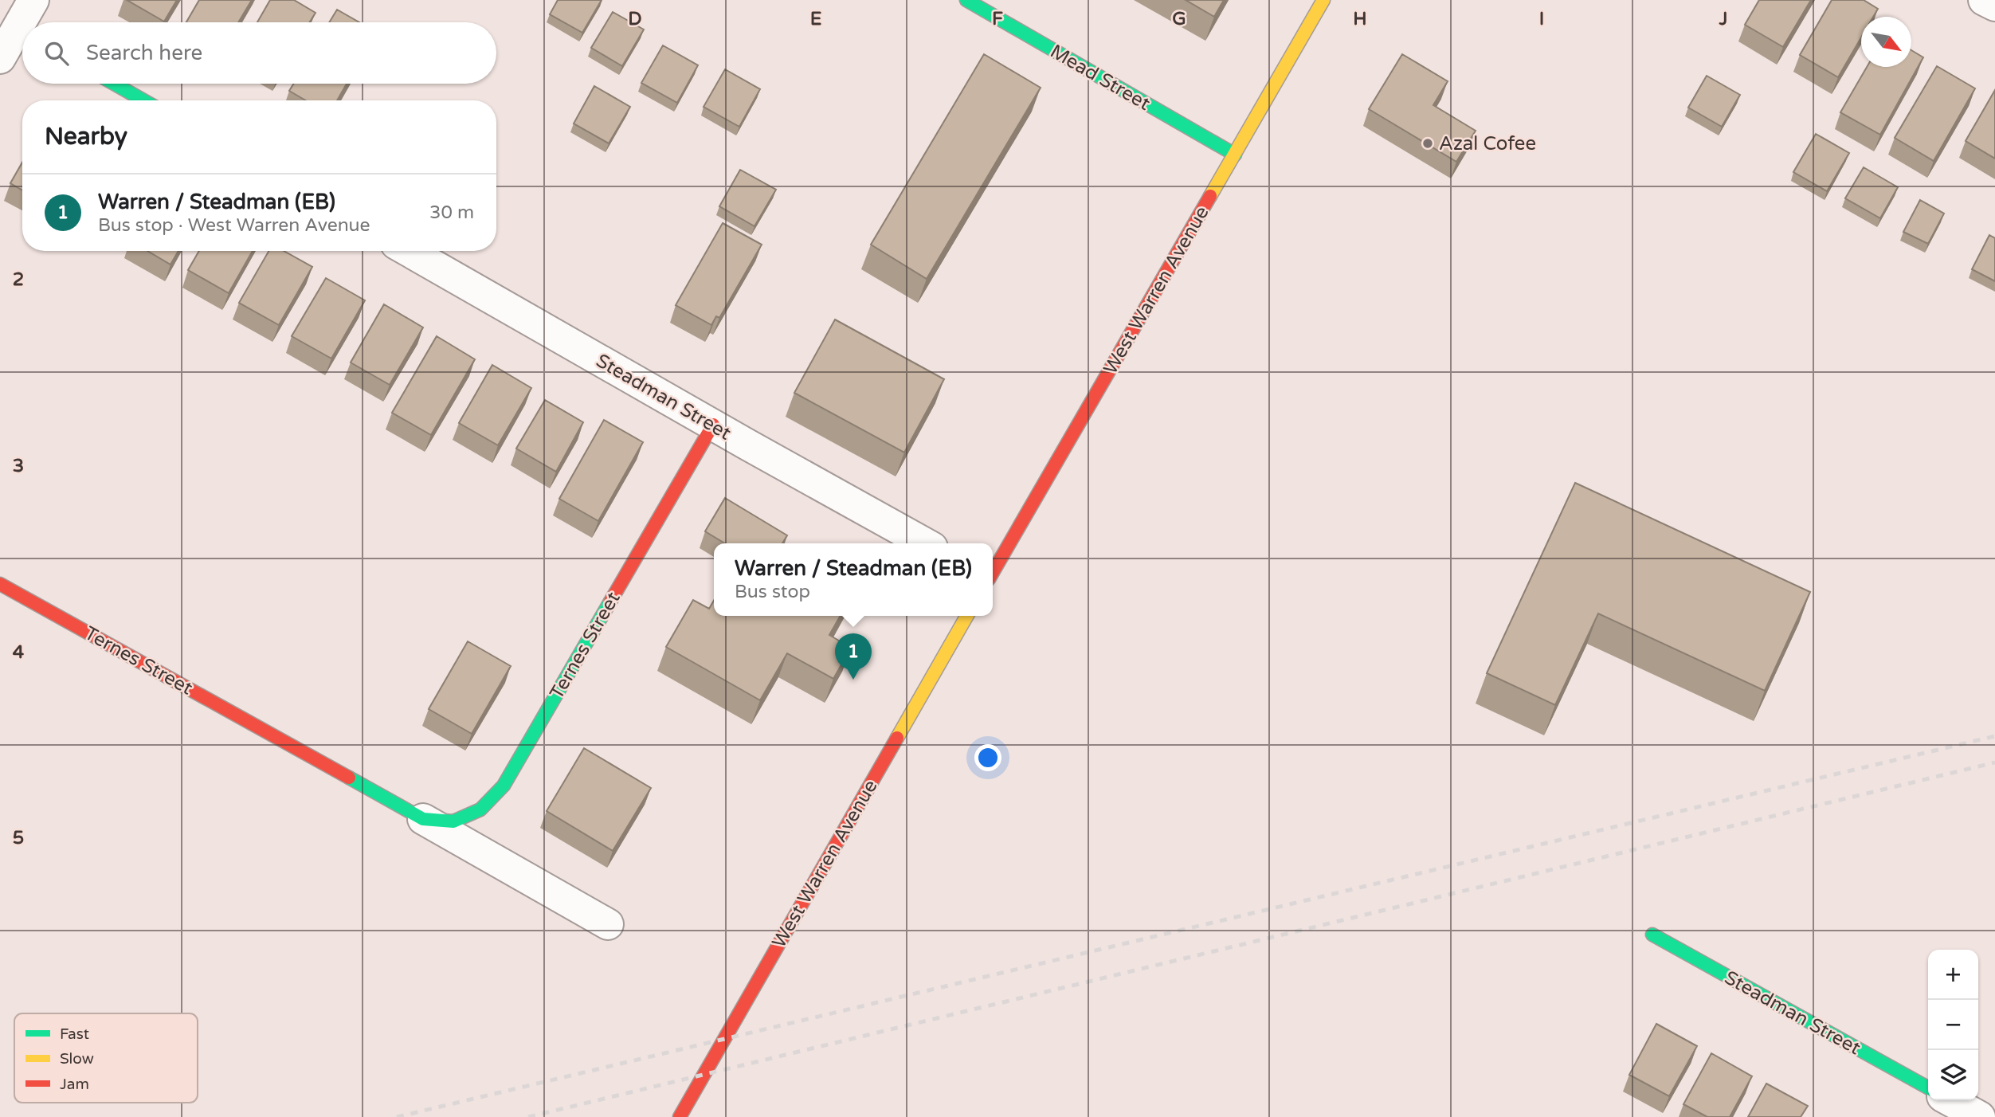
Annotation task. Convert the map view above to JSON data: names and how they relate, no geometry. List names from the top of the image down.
{
  "streets": {
    "street": [
      "Mead Street",
      "West Warren Avenue",
      "Steadman Street",
      "Ternes Street"
    ]
  },
  "crossings": [
    ["Mead Street", "West Warren Avenue"],
    ["Steadman Street", "Ternes Street"]
  ],
  "places": ["Azal Cofee"],
  "legend": ["Fast", "Slow", "Jam"],
  "north": "bottom right",
  "page": {
    "search": "Search here",
    "heading": "Nearby",
    "list": [
      {
        "mark": "1",
        "name": "Warren / Steadman (EB)",
        "note": "Bus stop · West Warren Avenue",
        "value": "30 m"
      }
    ],
    "popup": ["Warren / Steadman (EB)", "Bus stop"],
    "pins": "1",
    "map_buttons": ["+", "−"]
  },
  "grid": {
    "columns": [
      "D",
      "E",
      "F",
      "G",
      "H",
      "I",
      "J"
    ],
    "rows": [
      "2",
      "3",
      "4",
      "5"
    ]
  }
}
